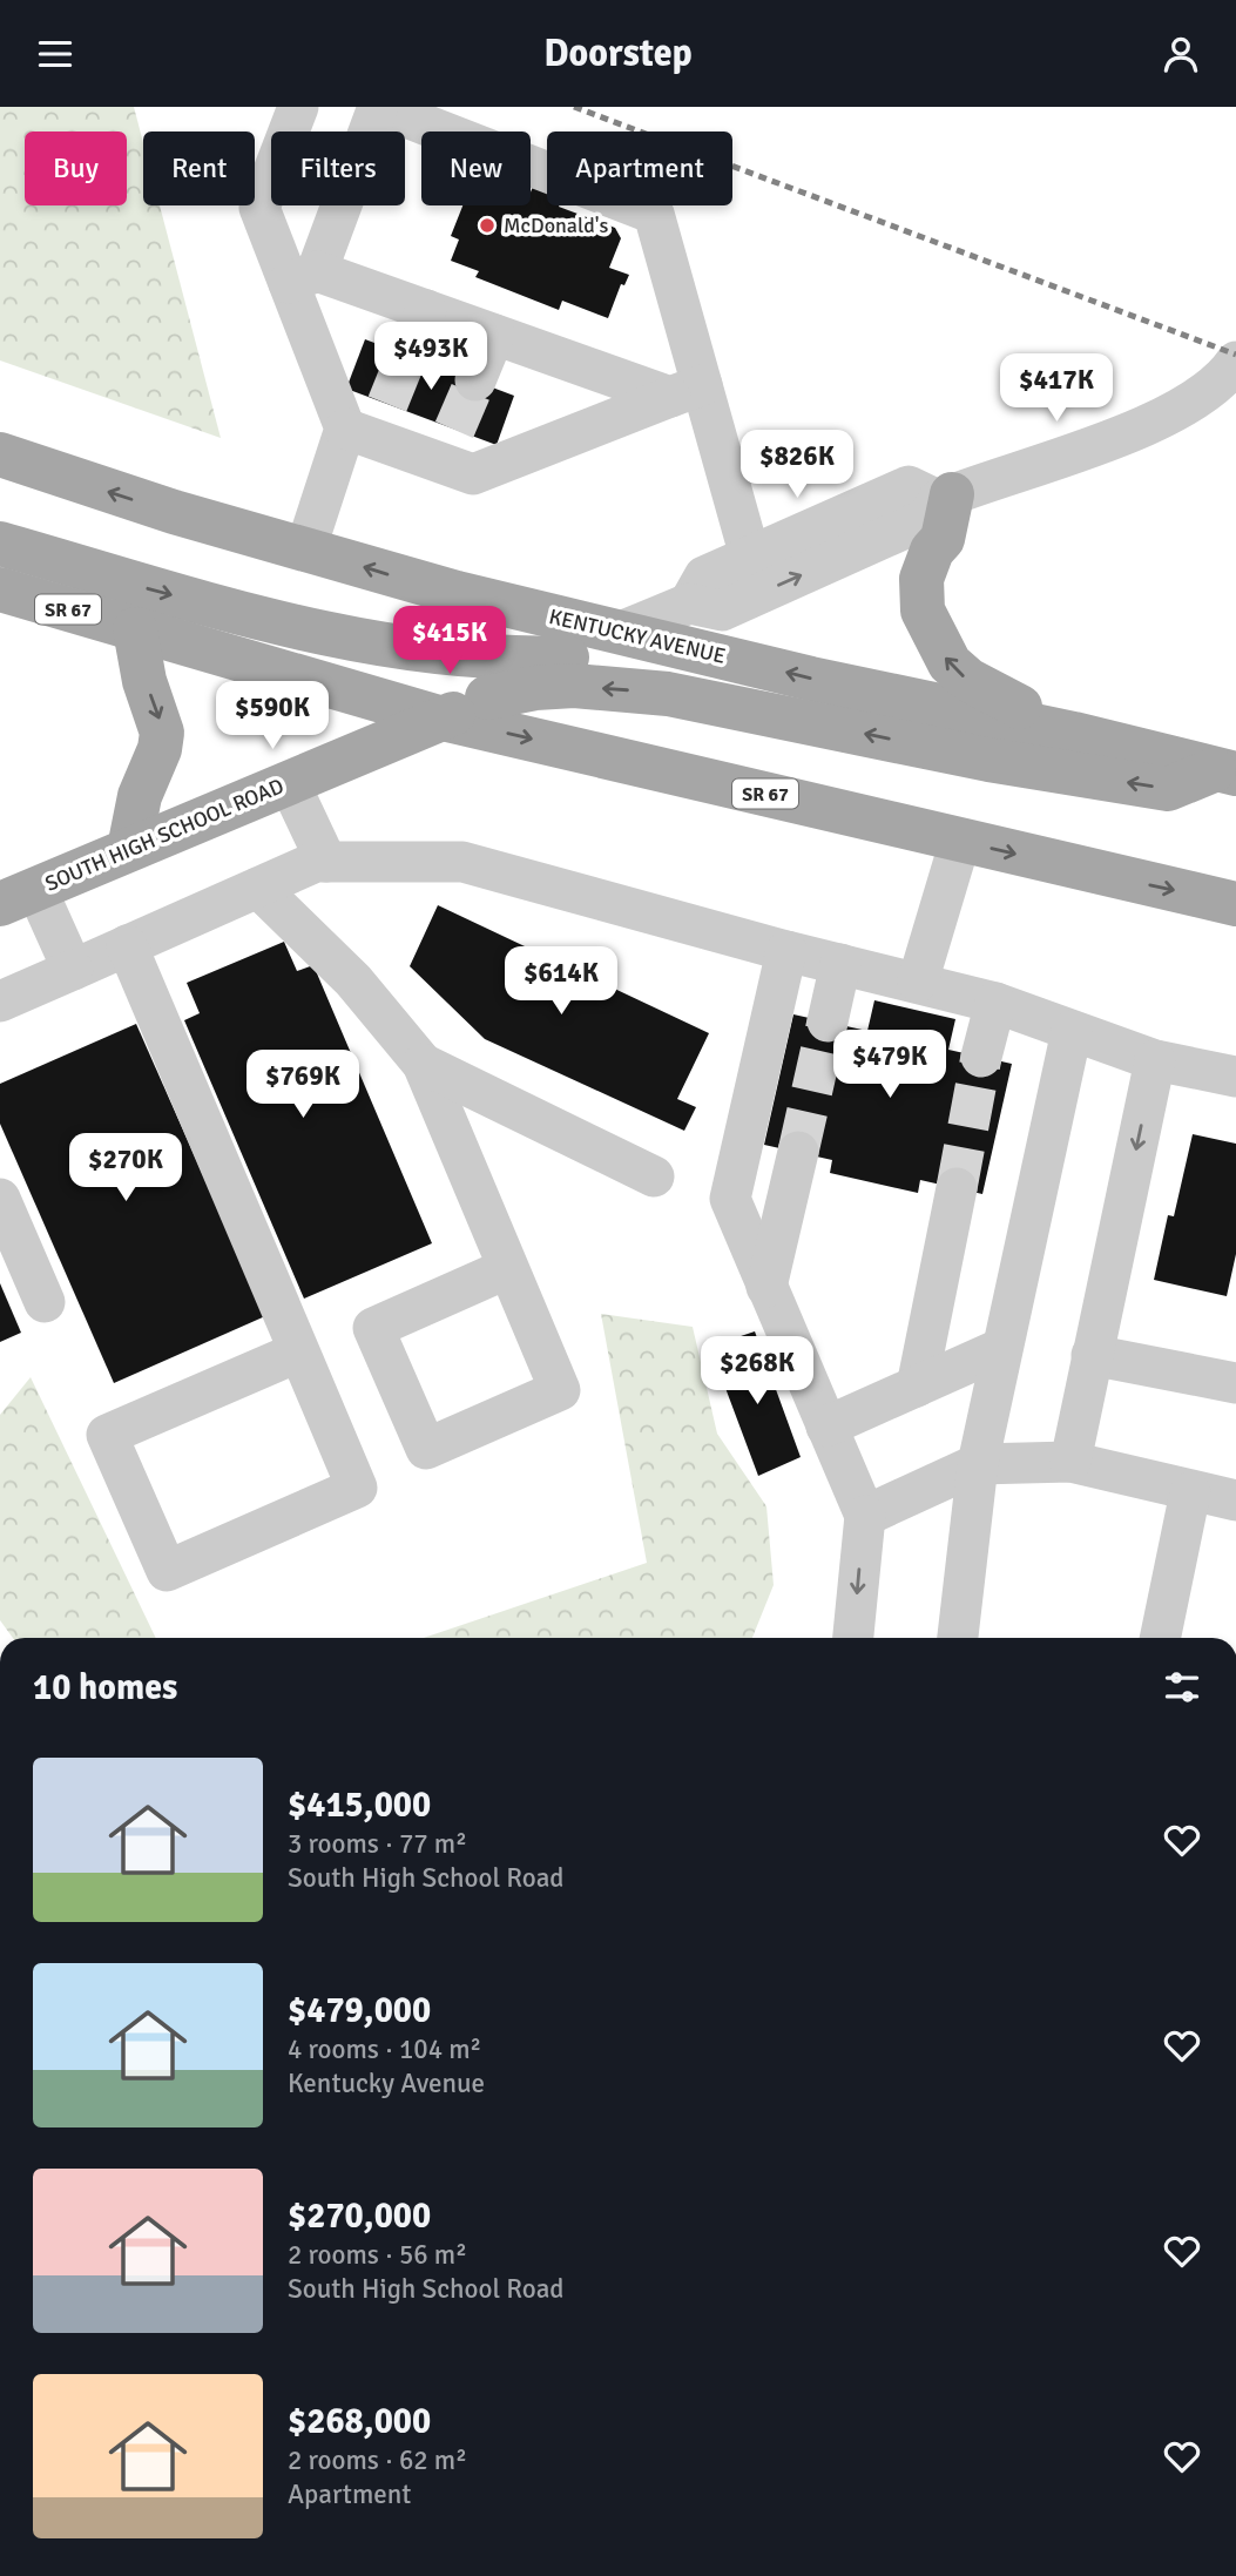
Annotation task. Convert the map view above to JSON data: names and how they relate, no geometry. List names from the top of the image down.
{
  "streets": {
    "main road": ["SR 67", "KENTUCKY AVENUE", "SOUTH HIGH SCHOOL ROAD"]
  },
  "crossings": [
    ["SR 67", "SOUTH HIGH SCHOOL ROAD"],
    ["KENTUCKY AVENUE", "SOUTH HIGH SCHOOL ROAD"]
  ],
  "places": ["McDonald's"],
  "page": {
    "header": "Doorstep",
    "chip": [
      "Buy",
      "Rent",
      "Filters",
      "New",
      "Apartment"
    ],
    "price": [
      "$493K",
      "$417K",
      "$826K",
      "$415K",
      "$590K",
      "$614K",
      "$479K",
      "$769K",
      "$270K",
      "$268K"
    ],
    "heading": "10 homes",
    "list": [
      {
        "name": "$415,000",
        "note": "3 rooms · 77 m² · South High School Road"
      },
      {
        "name": "$479,000",
        "note": "4 rooms · 104 m² · Kentucky Avenue"
      },
      {
        "name": "$270,000",
        "note": "2 rooms · 56 m² · South High School Road"
      },
      {
        "name": "$268,000",
        "note": "2 rooms · 62 m² · Apartment"
      }
    ]
  }
}
